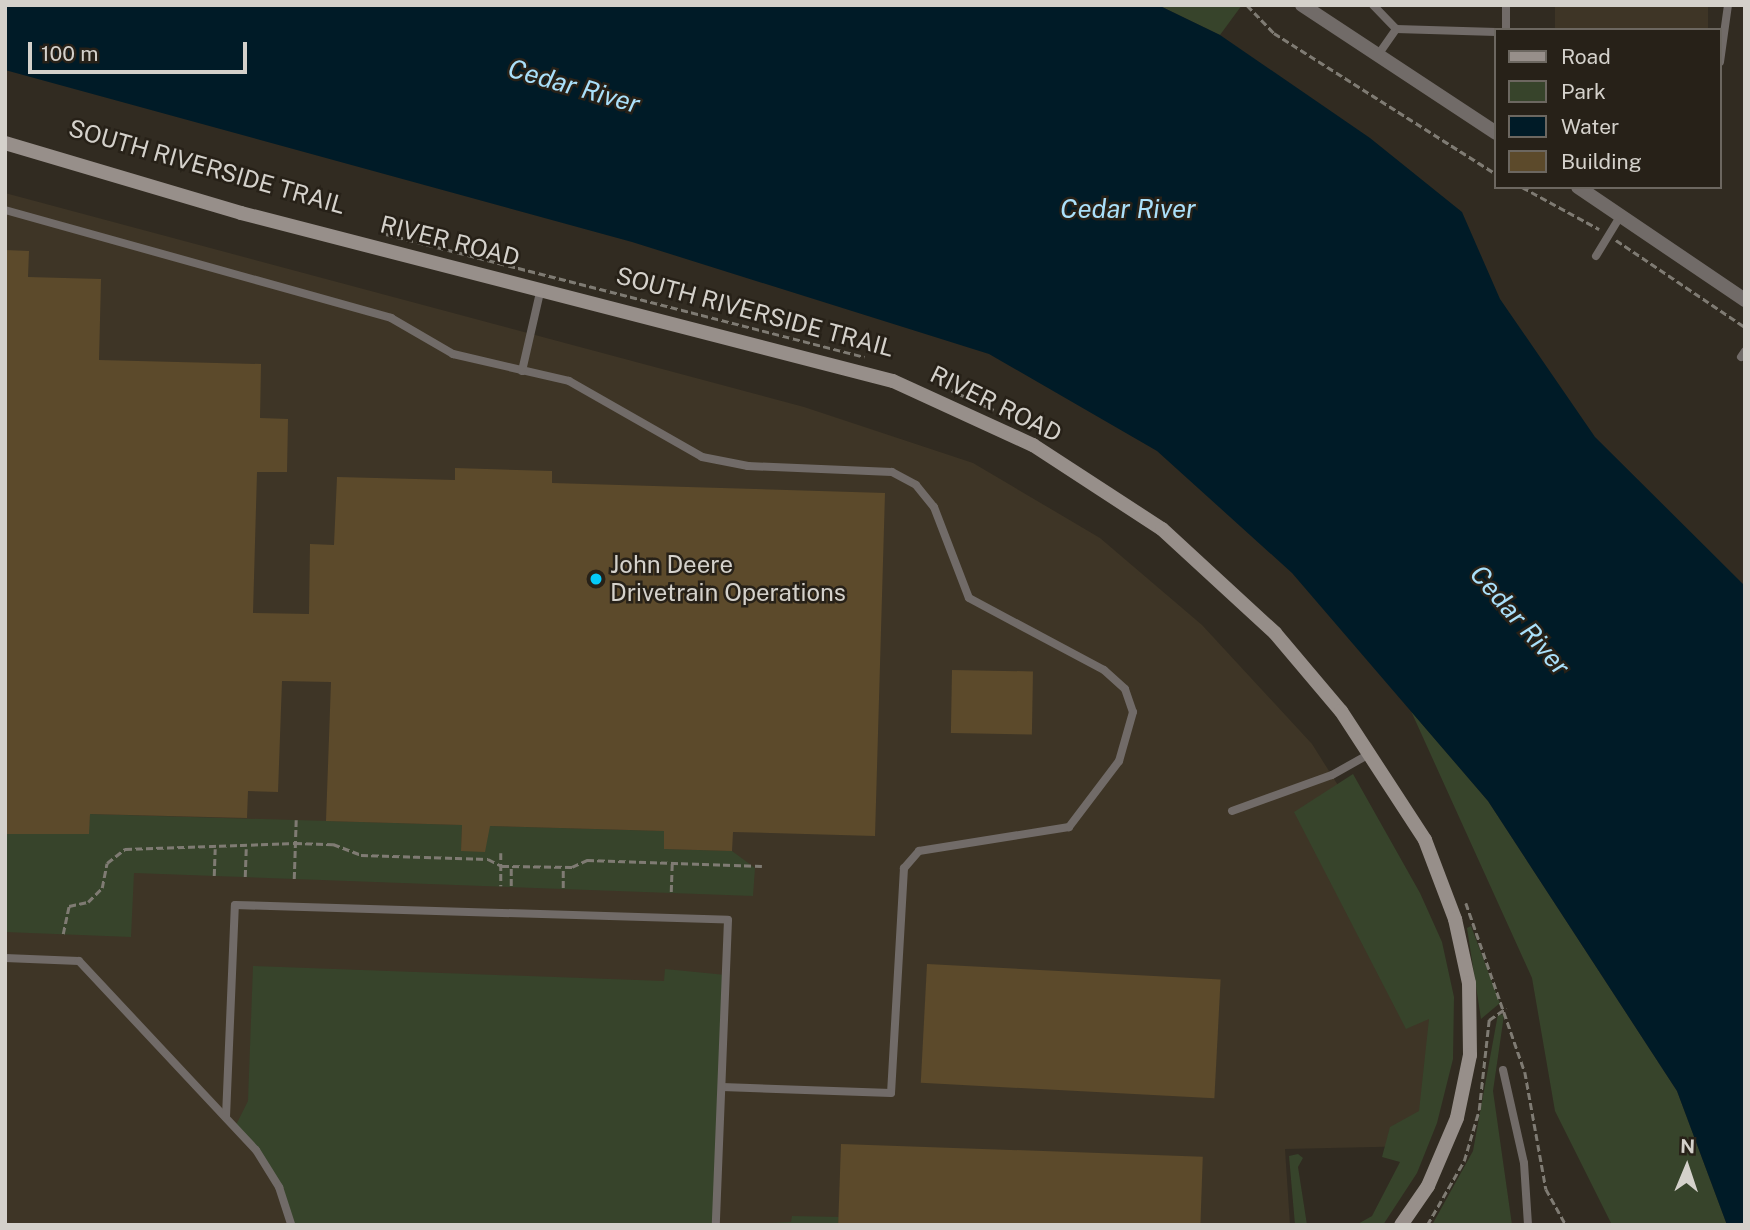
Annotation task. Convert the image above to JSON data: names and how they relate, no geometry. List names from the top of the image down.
{
  "streets": {
    "main road": ["RIVER ROAD"],
    "path": ["SOUTH RIVERSIDE TRAIL"]
  },
  "water": ["Cedar River"],
  "places": ["John Deere Drivetrain Operations"],
  "legend": [
    "Road",
    "Park",
    "Water",
    "Building"
  ],
  "scale_bar": "100 m",
  "north": "top"
}
